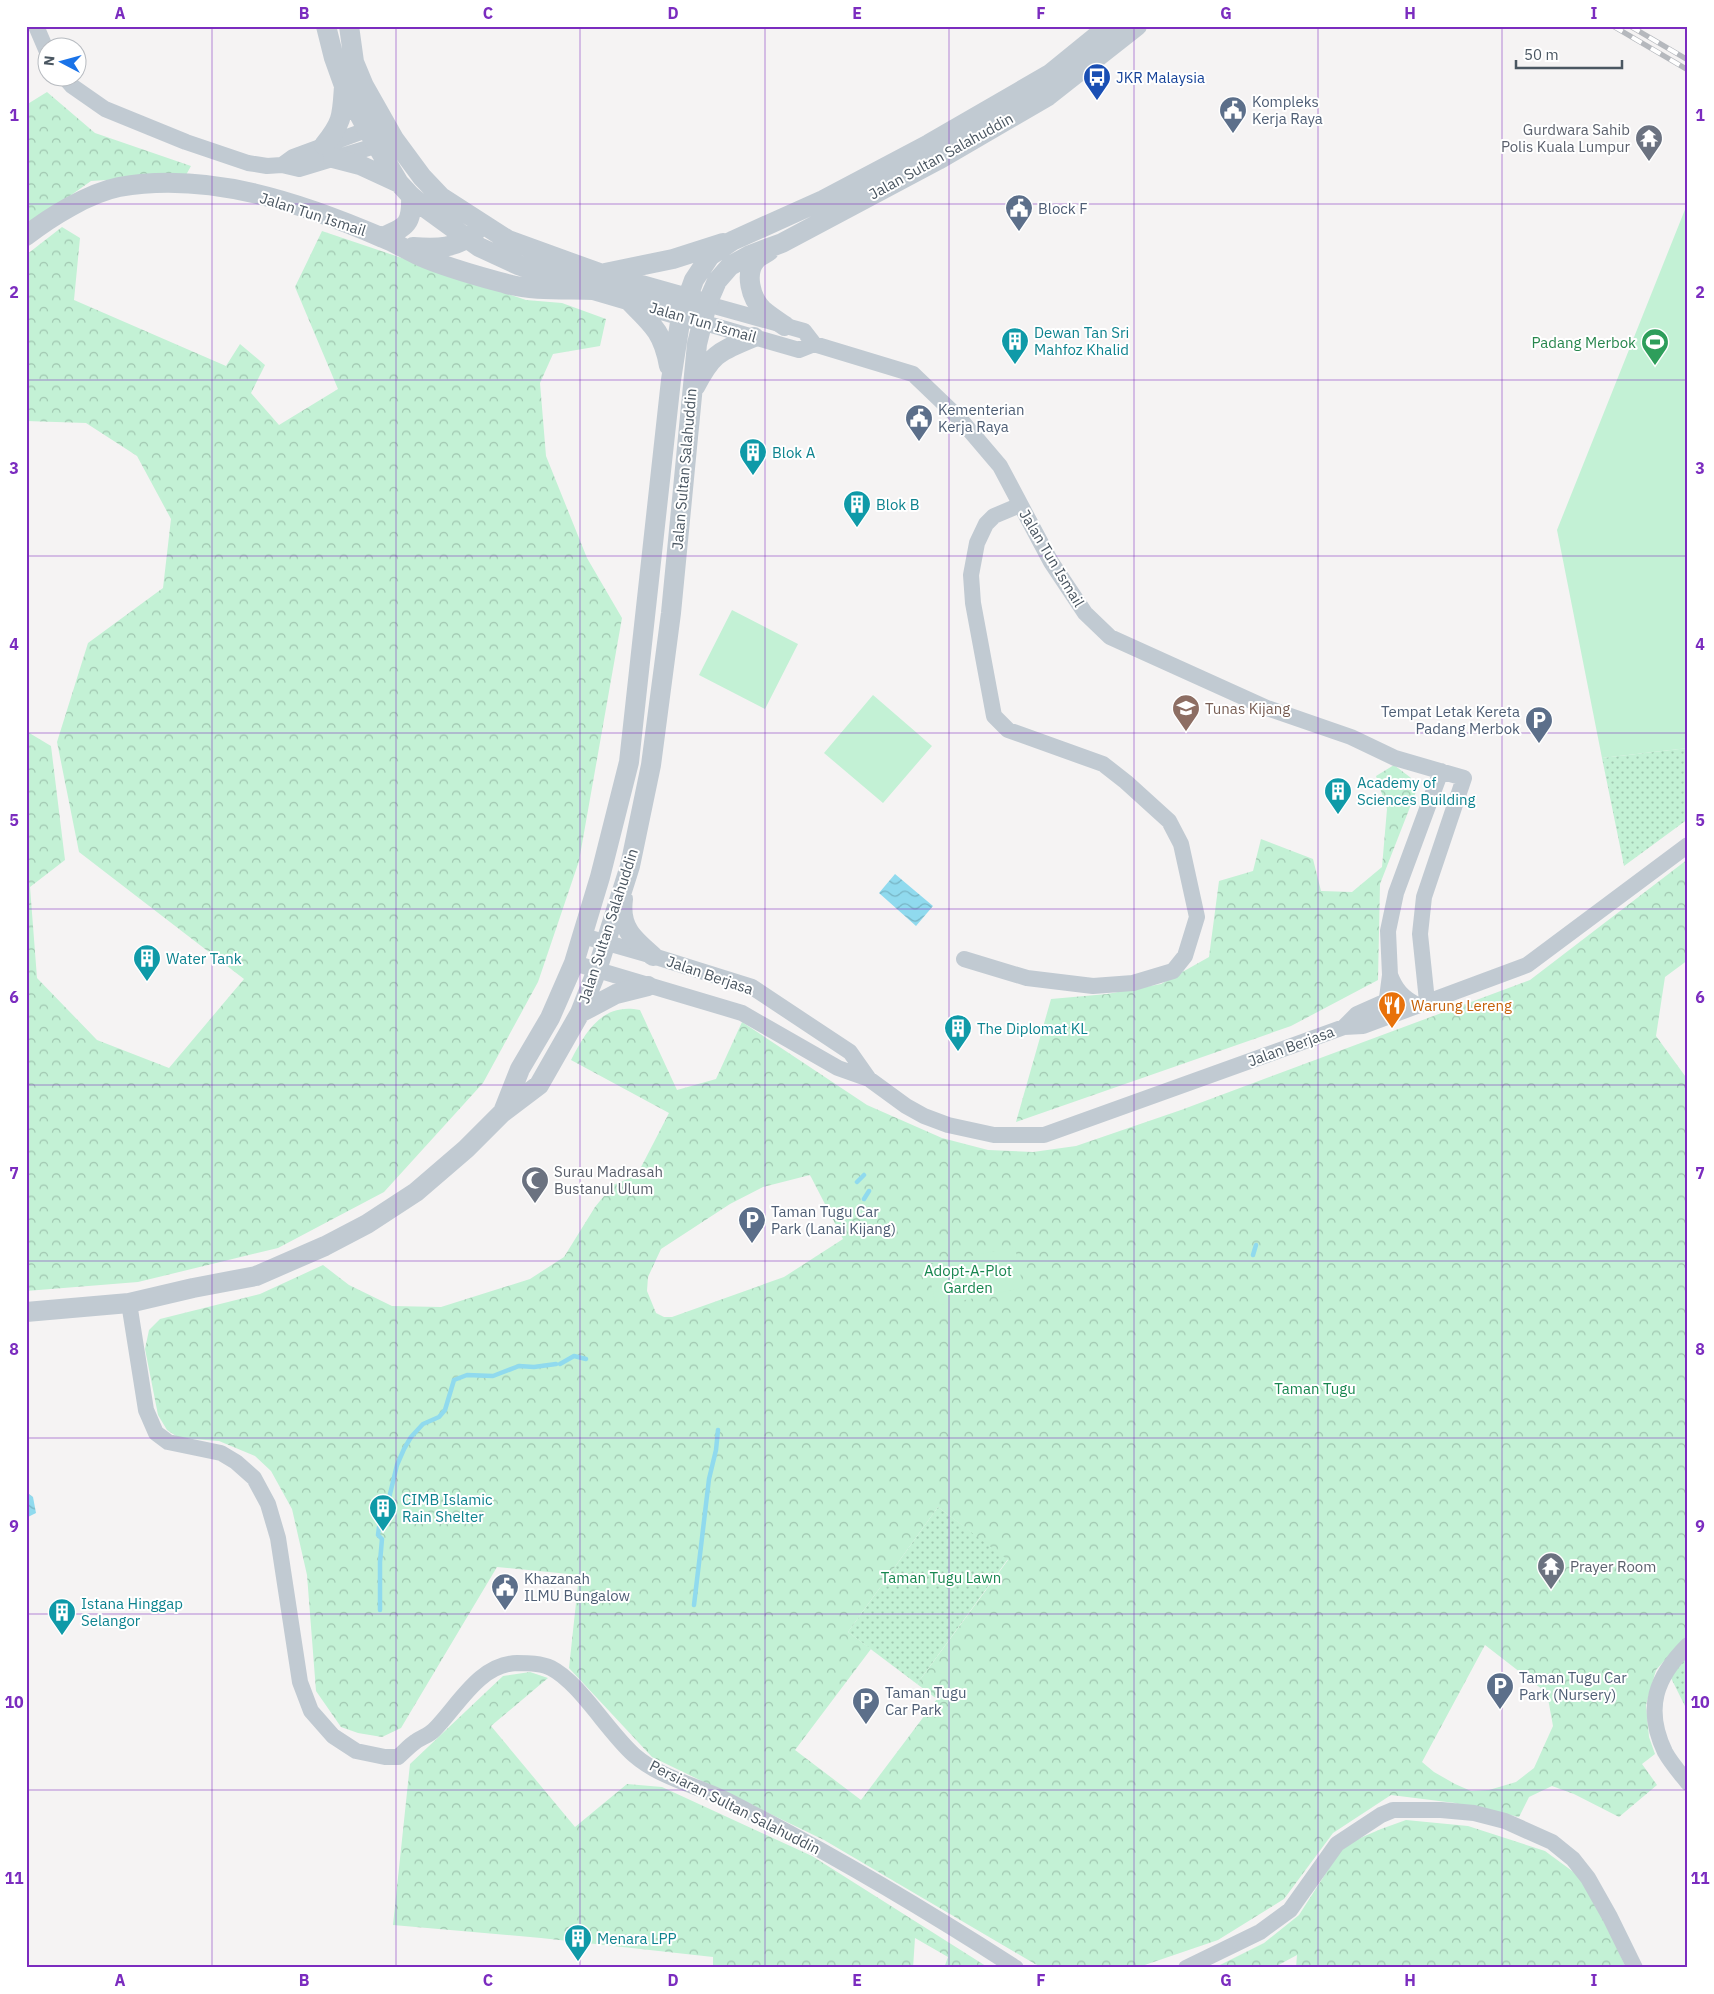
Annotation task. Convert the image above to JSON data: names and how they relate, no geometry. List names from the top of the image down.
{
  "streets": {
    "street": [
      "Jalan Sultan Salahuddin",
      "Jalan Tun Ismail",
      "Jalan Berjasa",
      "Persiaran Sultan Salahuddin"
    ]
  },
  "crossings": [
    ["Jalan Sultan Salahuddin", "Jalan Tun Ismail"],
    ["Jalan Sultan Salahuddin", "Jalan Berjasa"],
    ["Jalan Sultan Salahuddin", "Persiaran Sultan Salahuddin"],
    ["Jalan Tun Ismail", "Jalan Berjasa"]
  ],
  "parks": ["Adopt-A-Plot Garden", "Taman Tugu", "Taman Tugu Lawn"],
  "places": {
    "bus stop": ["JKR Malaysia"],
    "public building": [
      "Kompleks Kerja Raya",
      "Block F",
      "Kementerian Kerja Raya",
      "Khazanah ILMU Bungalow"
    ],
    "temple": ["Gurdwara Sahib Polis Kuala Lumpur", "Prayer Room"],
    "building": [
      "Dewan Tan Sri Mahfoz Khalid",
      "Blok A",
      "Blok B",
      "Academy of Sciences Building",
      "Water Tank",
      "The Diplomat KL",
      "CIMB Islamic Rain Shelter",
      "Istana Hinggap Selangor",
      "Menara LPP"
    ],
    "sports": ["Padang Merbok"],
    "school or university": ["Tunas Kijang"],
    "parking": [
      "Tempat Letak Kereta Padang Merbok",
      "Taman Tugu Car Park (Lanai Kijang)",
      "Taman Tugu Car Park (Nursery)",
      "Taman Tugu Car Park"
    ],
    "restaurant": ["Warung Lereng"],
    "mosque": ["Surau Madrasah Bustanul Ulum"]
  },
  "scale_bar": "50 m",
  "north": "left",
  "grid": {
    "columns": [
      "A",
      "B",
      "C",
      "D",
      "E",
      "F",
      "G",
      "H",
      "I"
    ],
    "rows": [
      "1",
      "2",
      "3",
      "4",
      "5",
      "6",
      "7",
      "8",
      "9",
      "10",
      "11"
    ]
  }
}
